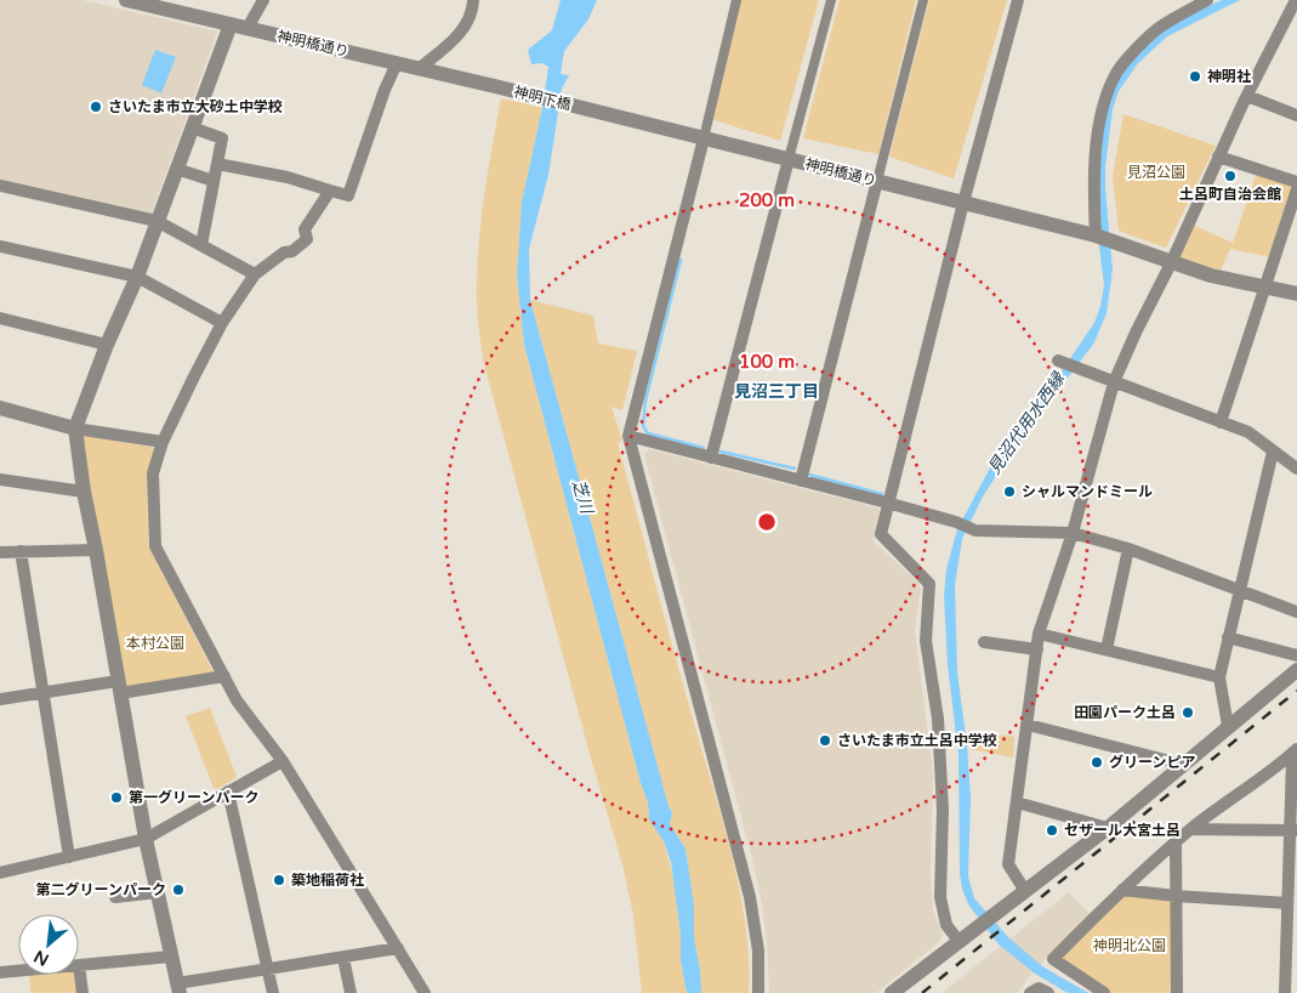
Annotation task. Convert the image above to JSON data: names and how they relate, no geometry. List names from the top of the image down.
{
  "streets": {
    "street": ["神明橋通り", "神明下橋"]
  },
  "crossings": [
    ["神明橋通り", "神明下橋"]
  ],
  "districts": ["見沼三丁目"],
  "water": ["見沼代用水西縁", "芝川"],
  "parks": ["見沼公園", "本村公園", "神明北公園"],
  "places": [
    "神明社",
    "さいたま市立大砂土中学校",
    "土呂町自治会館",
    "シャルマンドミール",
    "田園パーク土呂",
    "さいたま市立土呂中学校",
    "グリーンピア",
    "第一グリーンパーク",
    "セザール大宮土呂",
    "築地稲荷社",
    "第二グリーンパーク"
  ],
  "north": "bottom left",
  "rings": ["200 m", "100 m"]
}
